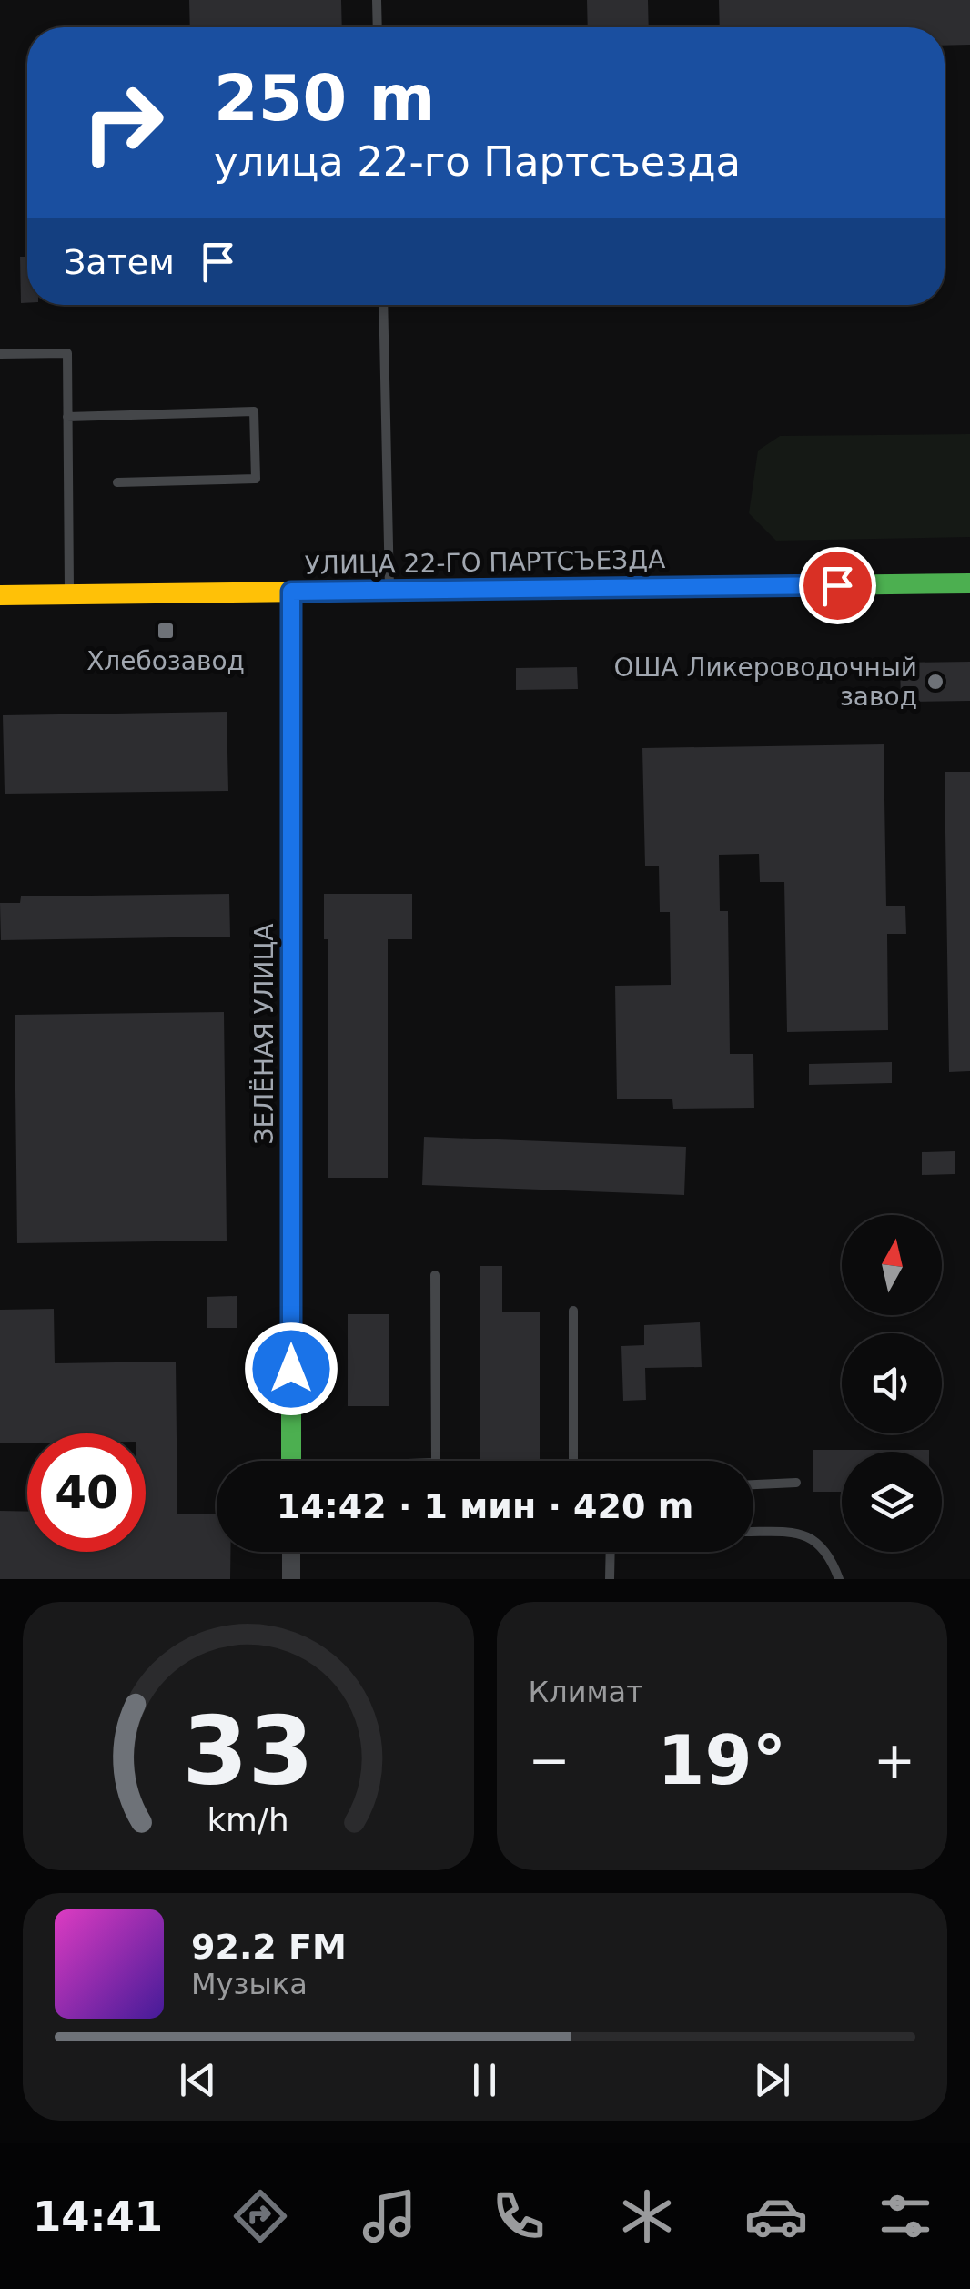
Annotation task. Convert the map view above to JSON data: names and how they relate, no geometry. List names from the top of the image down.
{
  "streets": {
    "main road": ["УЛИЦА 22-ГО ПАРТСЪЕЗДА", "ЗЕЛЁНАЯ УЛИЦА"]
  },
  "crossings": [
    ["УЛИЦА 22-ГО ПАРТСЪЕЗДА", "ЗЕЛЁНАЯ УЛИЦА"]
  ],
  "places": {
    "transit": ["Хлебозавод"],
    "other": ["ОША Ликероводочный завод"]
  },
  "north": "top",
  "page": {
    "turn": ["250 m", "улица 22-го Партсъезда"],
    "then": "Затем",
    "limit": "40",
    "trip": "14:42 · 1 мин · 420 m",
    "tile": "Климат",
    "heat": ["−", "19°", "+"],
    "song": ["92.2 FM", "Музыка"],
    "tabs": "14:41",
    "gauge": ["33", "km/h"]
  }
}
